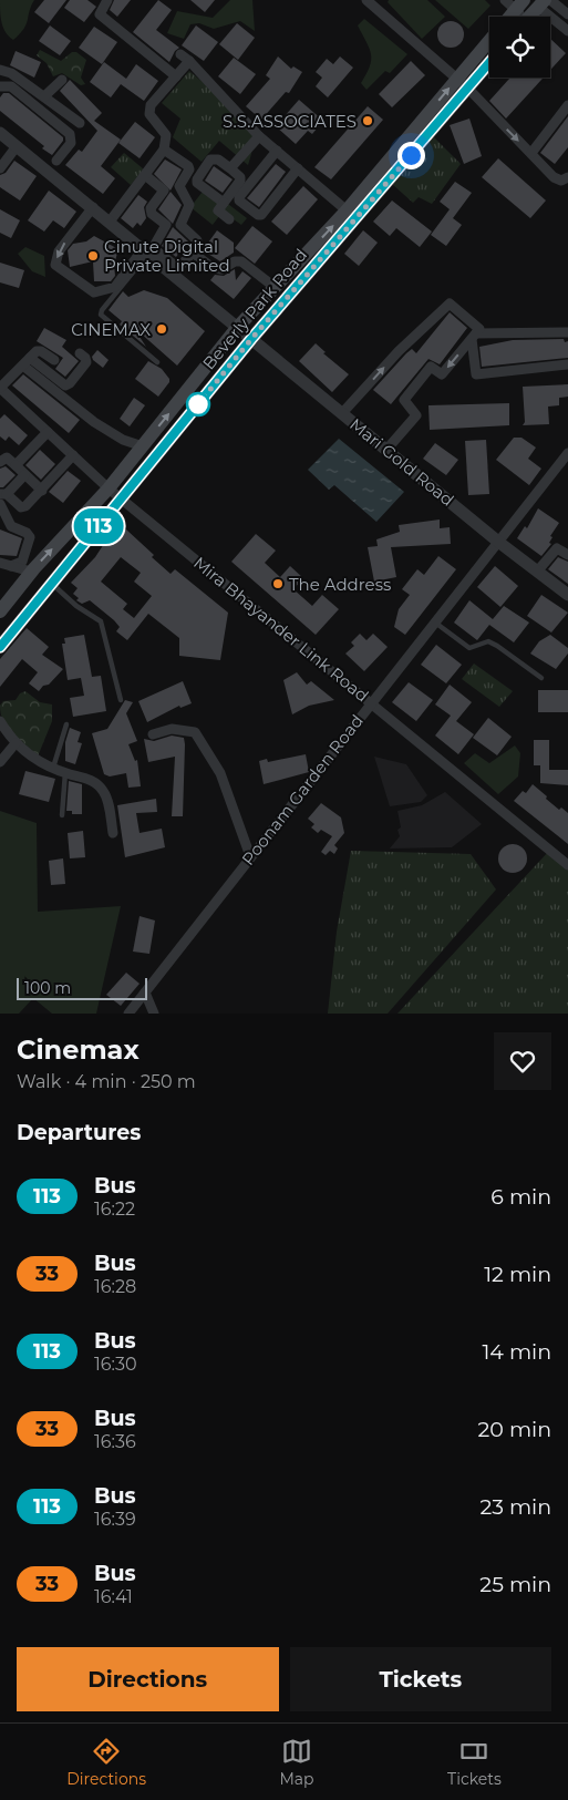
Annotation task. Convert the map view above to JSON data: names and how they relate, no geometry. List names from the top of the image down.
{
  "streets": {
    "main road": ["Beverly Park Road"],
    "street": ["Mari Gold Road", "Mira Bhayander Link Road", "Poonam Garden Road"]
  },
  "crossings": [
    ["Beverly Park Road", "Mari Gold Road"],
    ["Beverly Park Road", "Mira Bhayander Link Road"],
    ["Mari Gold Road", "Poonam Garden Road"],
    ["Mira Bhayander Link Road", "Poonam Garden Road"]
  ],
  "places": [
    "S.S.ASSOCIATES",
    "Cinute Digital Private Limited",
    "CINEMAX",
    "The Address"
  ],
  "lines": ["bus line 113"],
  "scale_bar": "100 m",
  "page": {
    "on_map": "113",
    "scale": "100 m",
    "heading": [
      ["Cinemax", "Walk · 4 min · 250 m"],
      "Departures"
    ],
    "list": [
      {
        "mark": "113",
        "name": "Bus",
        "note": "16:22",
        "value": "6 min"
      },
      {
        "mark": "33",
        "name": "Bus",
        "note": "16:28",
        "value": "12 min"
      },
      {
        "mark": "113",
        "name": "Bus",
        "note": "16:30",
        "value": "14 min"
      },
      {
        "mark": "33",
        "name": "Bus",
        "note": "16:36",
        "value": "20 min"
      },
      {
        "mark": "113",
        "name": "Bus",
        "note": "16:39",
        "value": "23 min"
      },
      {
        "mark": "33",
        "name": "Bus",
        "note": "16:41",
        "value": "25 min"
      }
    ],
    "buttons": ["Directions", "Tickets"],
    "tabs": ["Directions", "Map", "Tickets"]
  }
}
